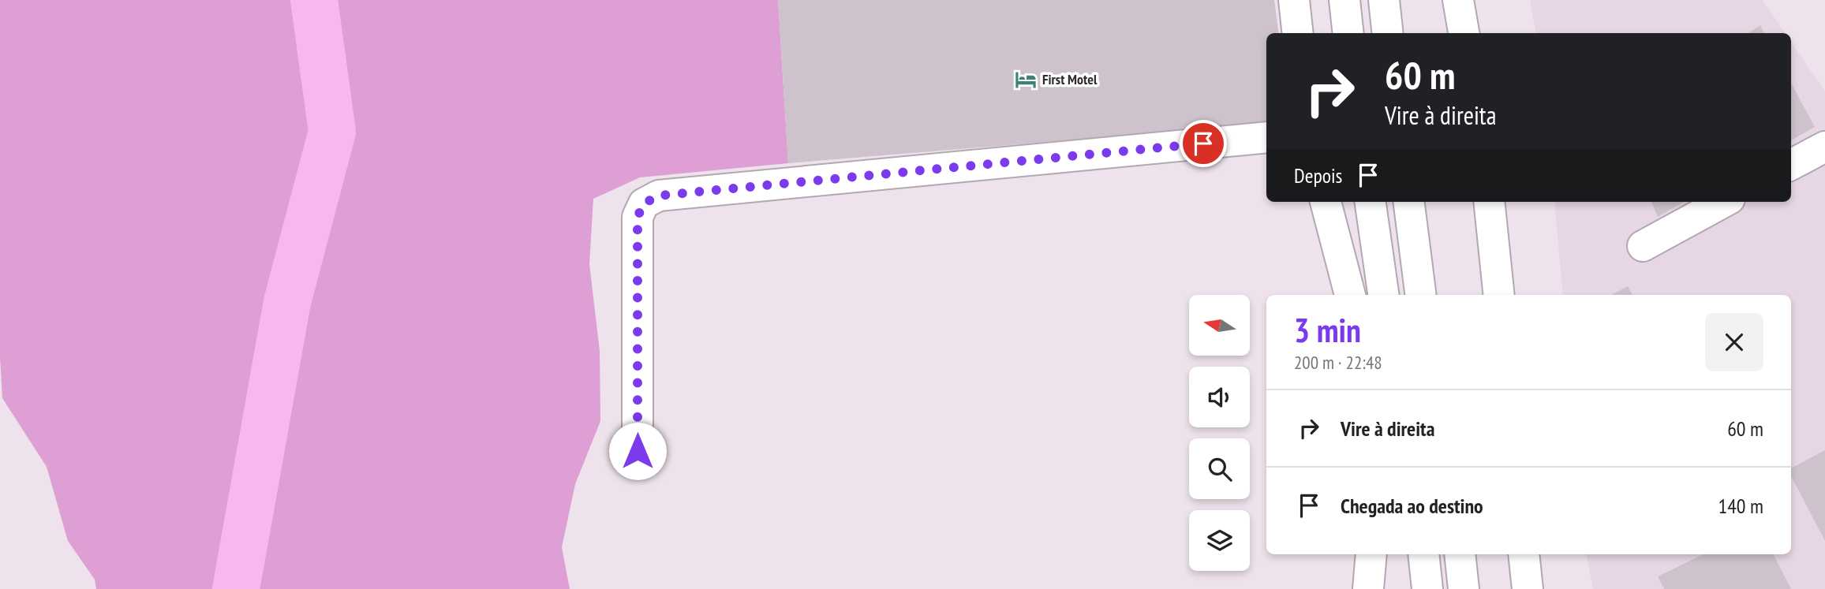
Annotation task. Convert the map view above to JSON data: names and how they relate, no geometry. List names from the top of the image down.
{
  "places": {
    "hotel": ["First Motel"]
  },
  "north": "left",
  "page": {
    "turn": ["60 m", "Vire à direita"],
    "then": "Depois",
    "heading": ["3 min", "200 m · 22:48"],
    "list": [
      {
        "name": "Vire à direita",
        "value": "60 m"
      },
      {
        "name": "Chegada ao destino",
        "value": "140 m"
      }
    ]
  }
}
